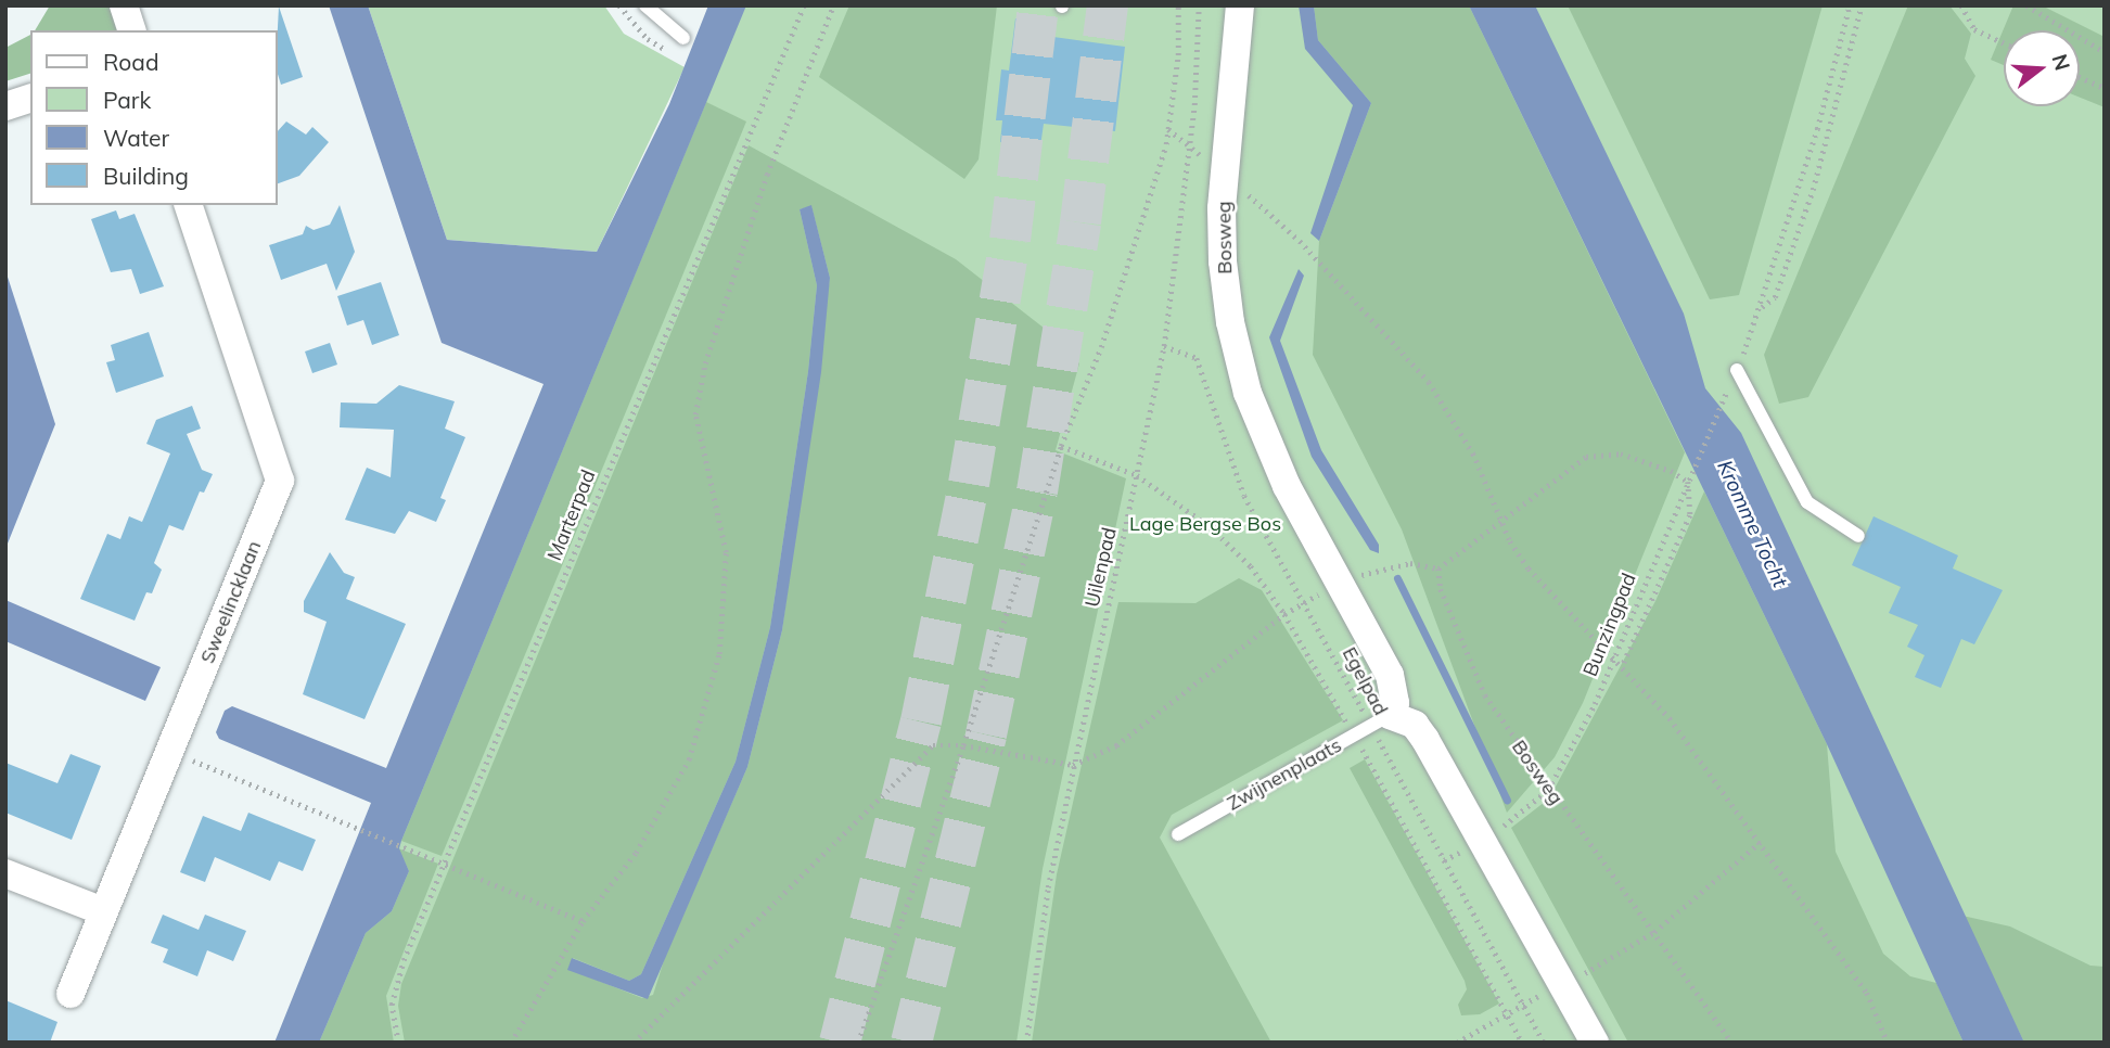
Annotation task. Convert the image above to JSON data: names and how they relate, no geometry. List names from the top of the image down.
{
  "streets": {
    "street": ["Bosweg", "Sweelincklaan"],
    "lane": ["Zwijnenplaats"],
    "path": [
      "Marterpad",
      "Uilenpad",
      "Bunzingpad",
      "Egelpad"
    ]
  },
  "crossings": [
    ["Bosweg", "Bunzingpad"],
    ["Bosweg", "Egelpad"],
    ["Bosweg", "Zwijnenplaats"],
    ["Uilenpad", "Egelpad"],
    ["Egelpad", "Zwijnenplaats"]
  ],
  "water": ["Kromme Tocht"],
  "parks": ["Lage Bergse Bos"],
  "legend": [
    "Road",
    "Park",
    "Water",
    "Building"
  ],
  "north": "right"
}
